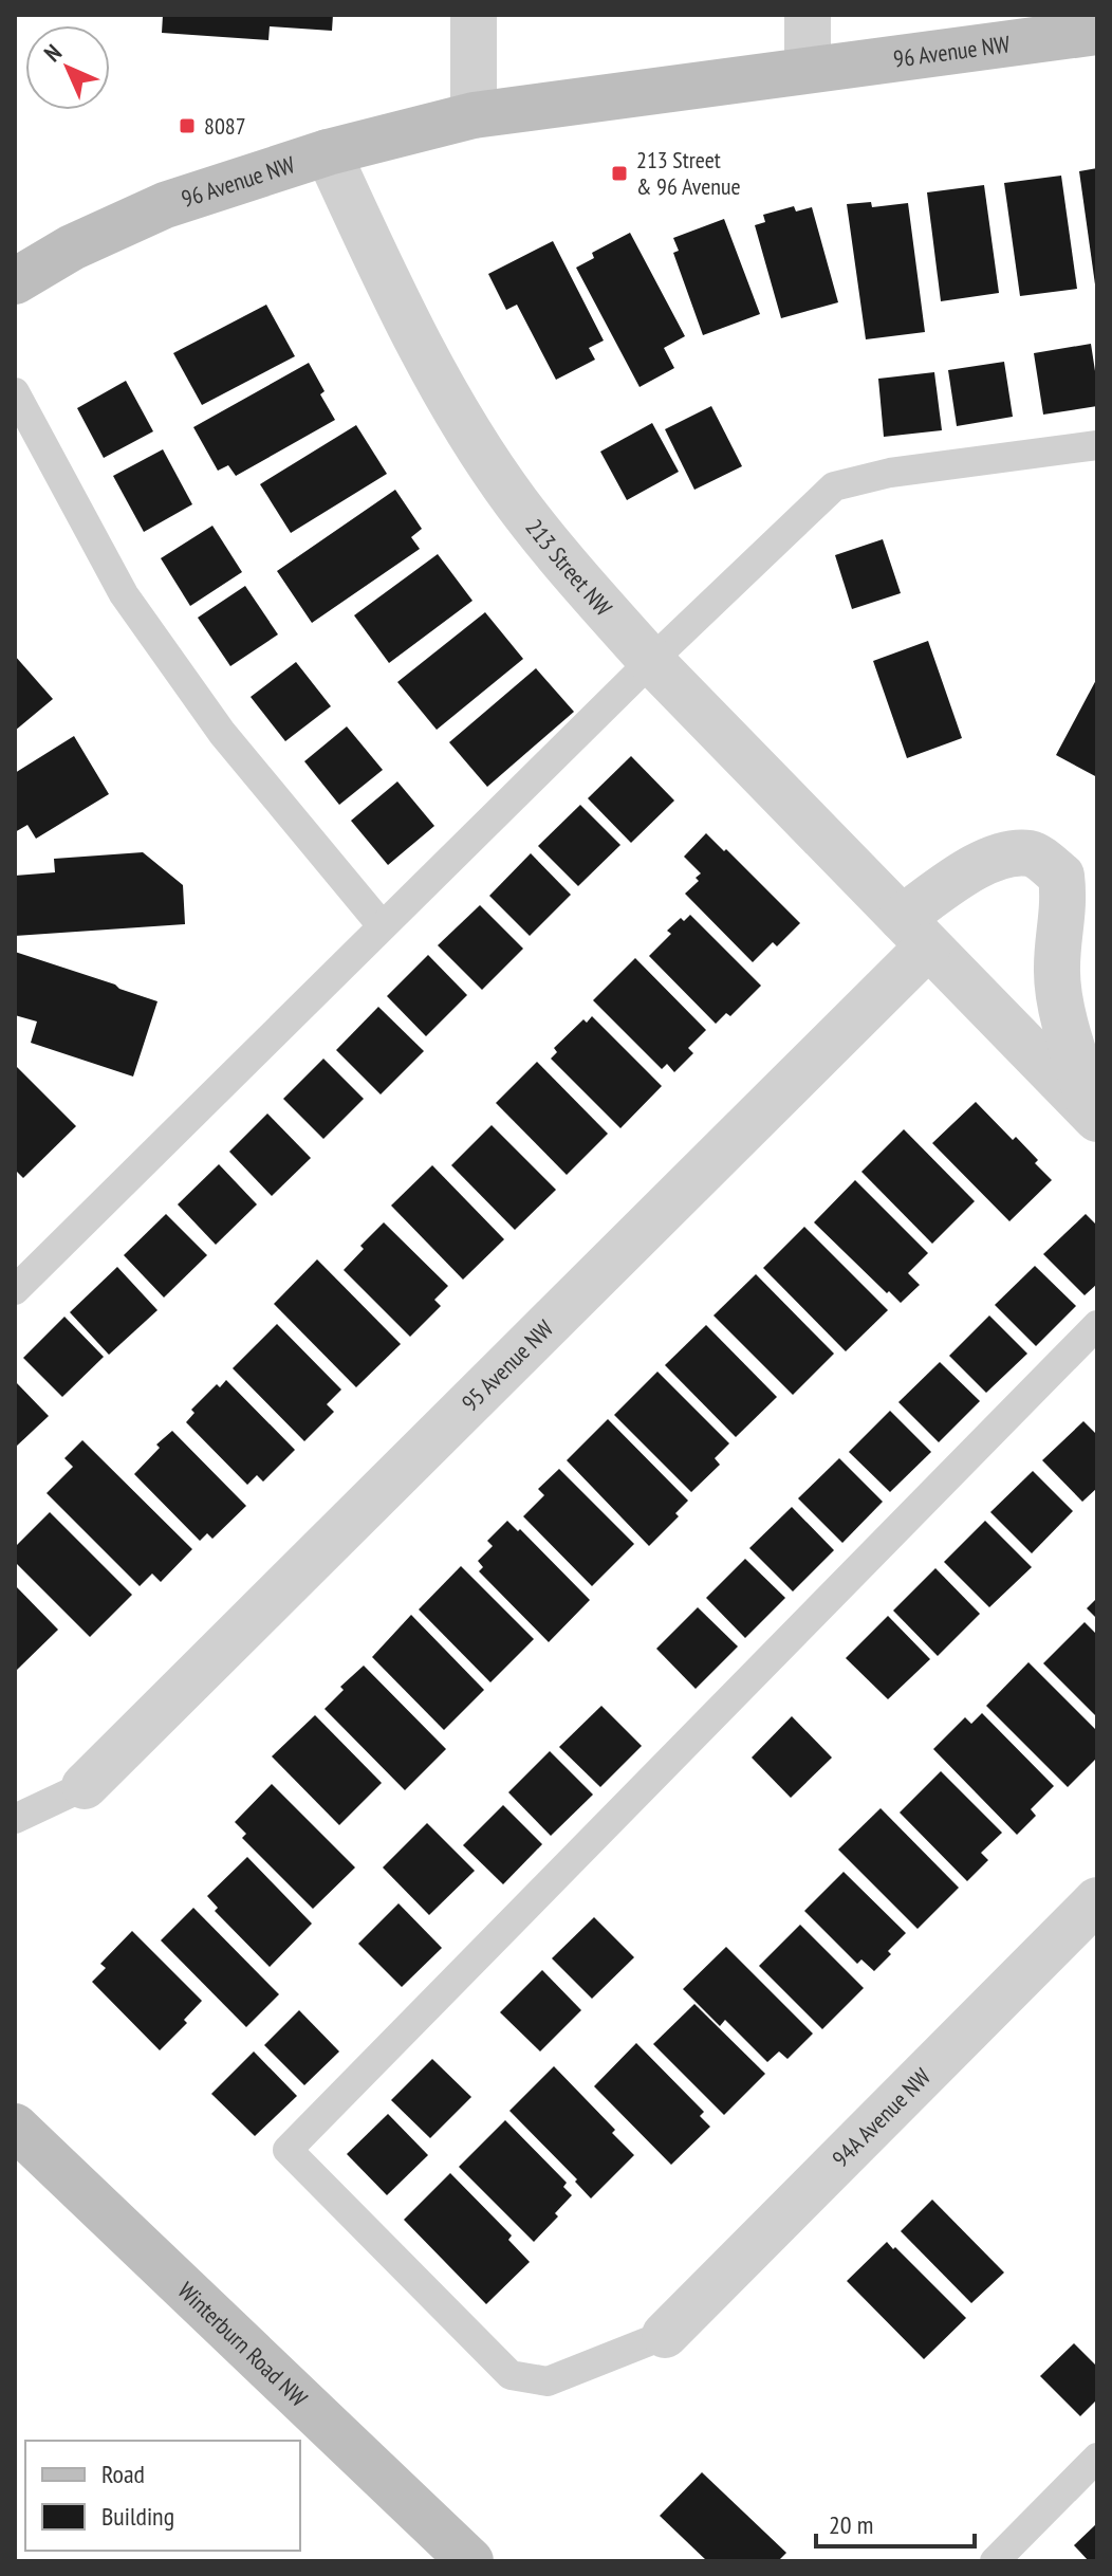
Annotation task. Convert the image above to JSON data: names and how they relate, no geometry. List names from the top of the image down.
{
  "streets": {
    "street": [
      "96 Avenue NW",
      "213 Street NW",
      "95 Avenue NW",
      "94A Avenue NW",
      "Winterburn Road NW"
    ]
  },
  "crossings": [
    ["96 Avenue NW", "213 Street NW"],
    ["213 Street NW", "95 Avenue NW"]
  ],
  "places": {
    "transit": ["8087", "213 Street & 96 Avenue"]
  },
  "legend": ["Road", "Building"],
  "scale_bar": "20 m",
  "north": "top left"
}
